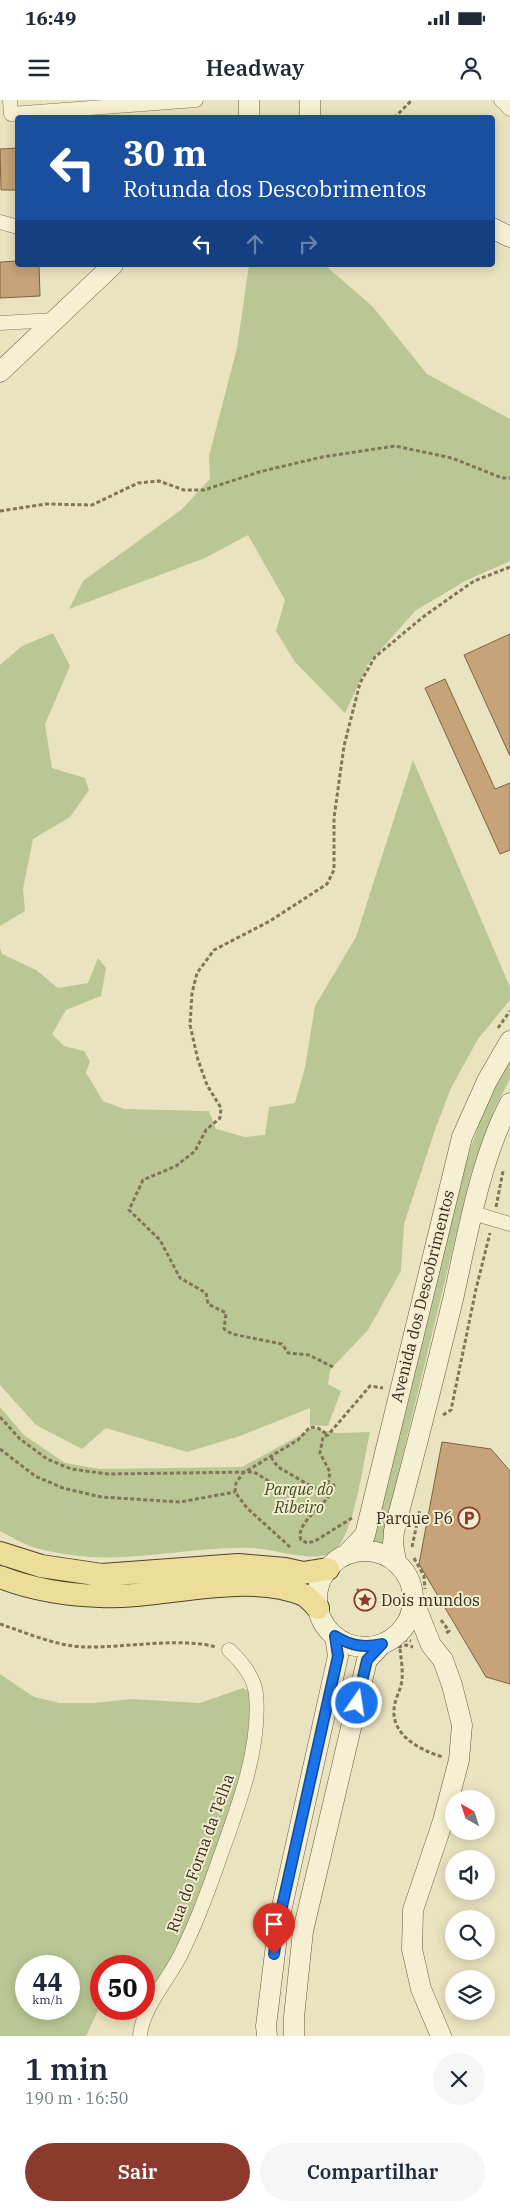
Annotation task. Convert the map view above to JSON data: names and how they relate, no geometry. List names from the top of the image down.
{
  "streets": {
    "main road": ["Avenida dos Descobrimentos"],
    "street": ["Rua do Forna da Telha"]
  },
  "parks": ["Parque do Ribeiro"],
  "places": {
    "parking": ["Parque P6"],
    "place": ["Dois mundos"]
  },
  "north": "top left",
  "page": {
    "status": "16:49",
    "header": "Headway",
    "turn": ["30 m", "Rotunda dos Descobrimentos"],
    "speed": "44 km/h",
    "limit": "50",
    "heading": ["1 min", "190 m · 16:50"],
    "buttons": ["Sair", "Compartilhar"]
  }
}
